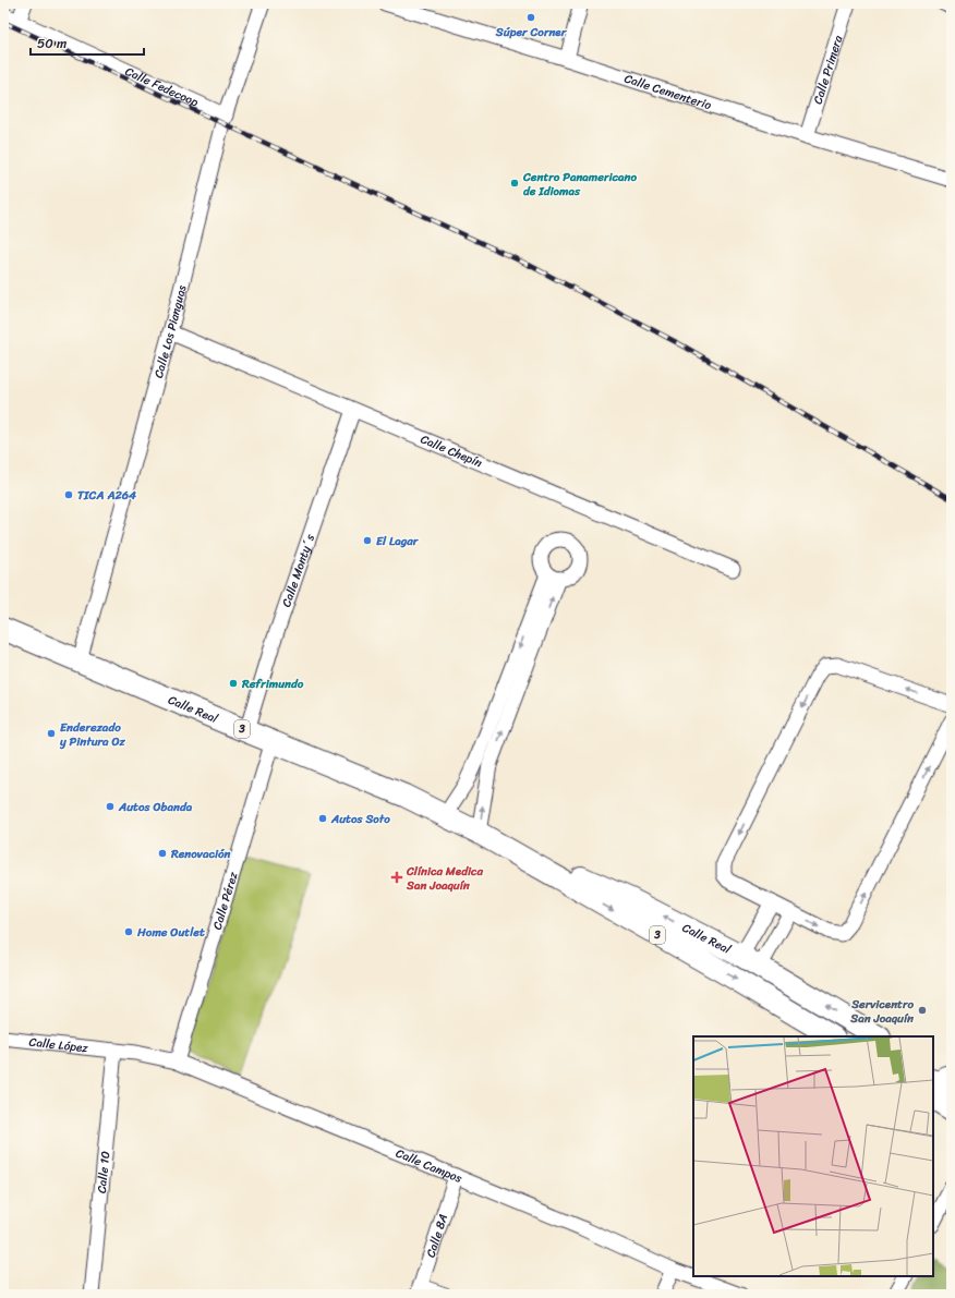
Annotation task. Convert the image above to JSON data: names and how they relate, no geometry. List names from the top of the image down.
{
  "streets": {
    "main road": ["Calle Real", "3"],
    "street": [
      "Calle Primera",
      "Calle Fedecoop",
      "Calle Cementerio",
      "Calle Los Pianguas",
      "Calle Chepín",
      "Calle Monty´s",
      "Calle Pérez",
      "Calle López",
      "Calle Campos",
      "Calle 10",
      "Calle 8A"
    ]
  },
  "crossings": [
    ["Calle Primera", "Calle Cementerio"],
    ["Calle Fedecoop", "Calle Los Pianguas"],
    ["Calle Los Pianguas", "Calle Chepín"],
    ["Calle Los Pianguas", "Calle Real"],
    ["Calle Chepín", "Calle Monty´s"],
    ["Calle Monty´s", "Calle Real"],
    ["Calle Real", "Calle Pérez"],
    ["Calle Pérez", "Calle Campos"],
    ["Calle López", "Calle Campos"],
    ["Calle López", "Calle 10"],
    ["Calle Campos", "Calle 10"],
    ["Calle Campos", "Calle 8A"]
  ],
  "places": {
    "other": [
      "Súper Corner",
      "Centro Panamericano de Idiomas",
      "TICA A264",
      "El Lagar",
      "Refrimundo",
      "Enderezado y Pintura Oz",
      "Autos Obanda",
      "Autos Soto",
      "Renovación",
      "Home Outlet",
      "Servicentro San Joaquín"
    ],
    "health": ["Clínica Medica San Joaquín"]
  },
  "scale_bar": "50 m"
}
